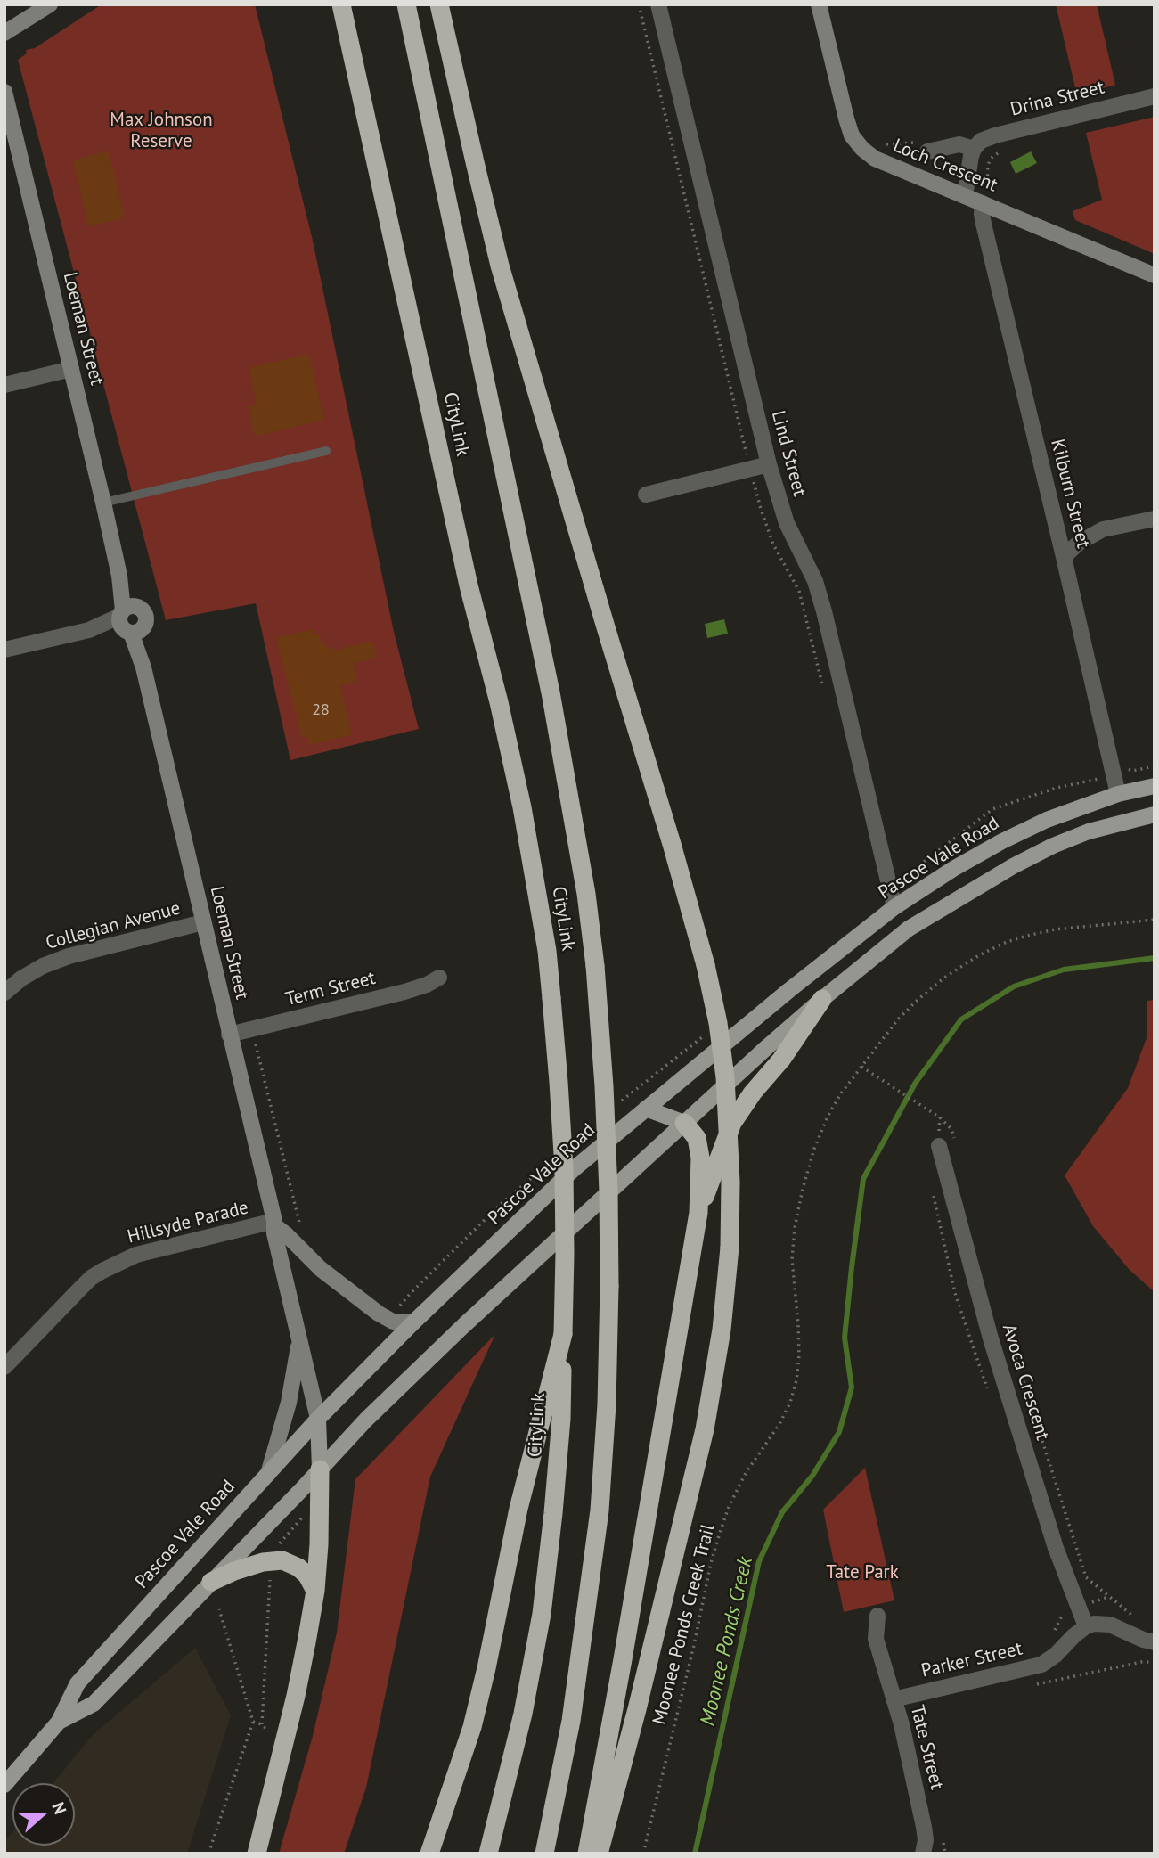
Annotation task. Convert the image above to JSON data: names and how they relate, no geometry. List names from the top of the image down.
{
  "streets": {
    "highway": ["CityLink"],
    "main road": ["Pascoe Vale Road"],
    "street": [
      "Drina Street",
      "Loch Crescent",
      "Loeman Street",
      "Lind Street",
      "Kilburn Street",
      "Collegian Avenue",
      "Term Street",
      "Hillsyde Parade",
      "Avoca Crescent",
      "Parker Street",
      "Tate Street"
    ],
    "path": ["Moonee Ponds Creek Trail"]
  },
  "crossings": [
    ["Loch Crescent", "Kilburn Street"],
    ["Loeman Street", "Pascoe Vale Road"],
    ["Loeman Street", "Collegian Avenue"],
    ["Loeman Street", "Term Street"],
    ["Loeman Street", "Hillsyde Parade"],
    ["Lind Street", "Pascoe Vale Road"],
    ["Kilburn Street", "Pascoe Vale Road"],
    ["Avoca Crescent", "Parker Street"],
    ["Parker Street", "Tate Street"]
  ],
  "water": ["Moonee Ponds Creek"],
  "parks": ["Max Johnson Reserve", "Tate Park"],
  "house_numbers": ["28"],
  "north": "right"
}
